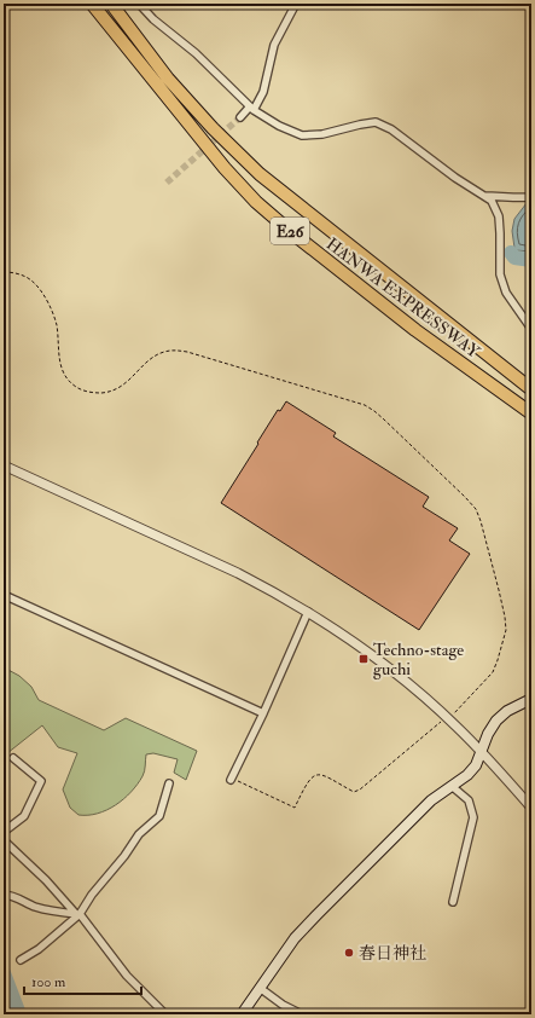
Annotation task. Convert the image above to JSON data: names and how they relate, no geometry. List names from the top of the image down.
{
  "streets": {
    "highway": ["E26", "HANWA EXPRESSWAY"]
  },
  "places": {
    "transit": ["Techno-stage guchi"],
    "other": ["春日神社"]
  },
  "scale_bar": "100 m"
}
